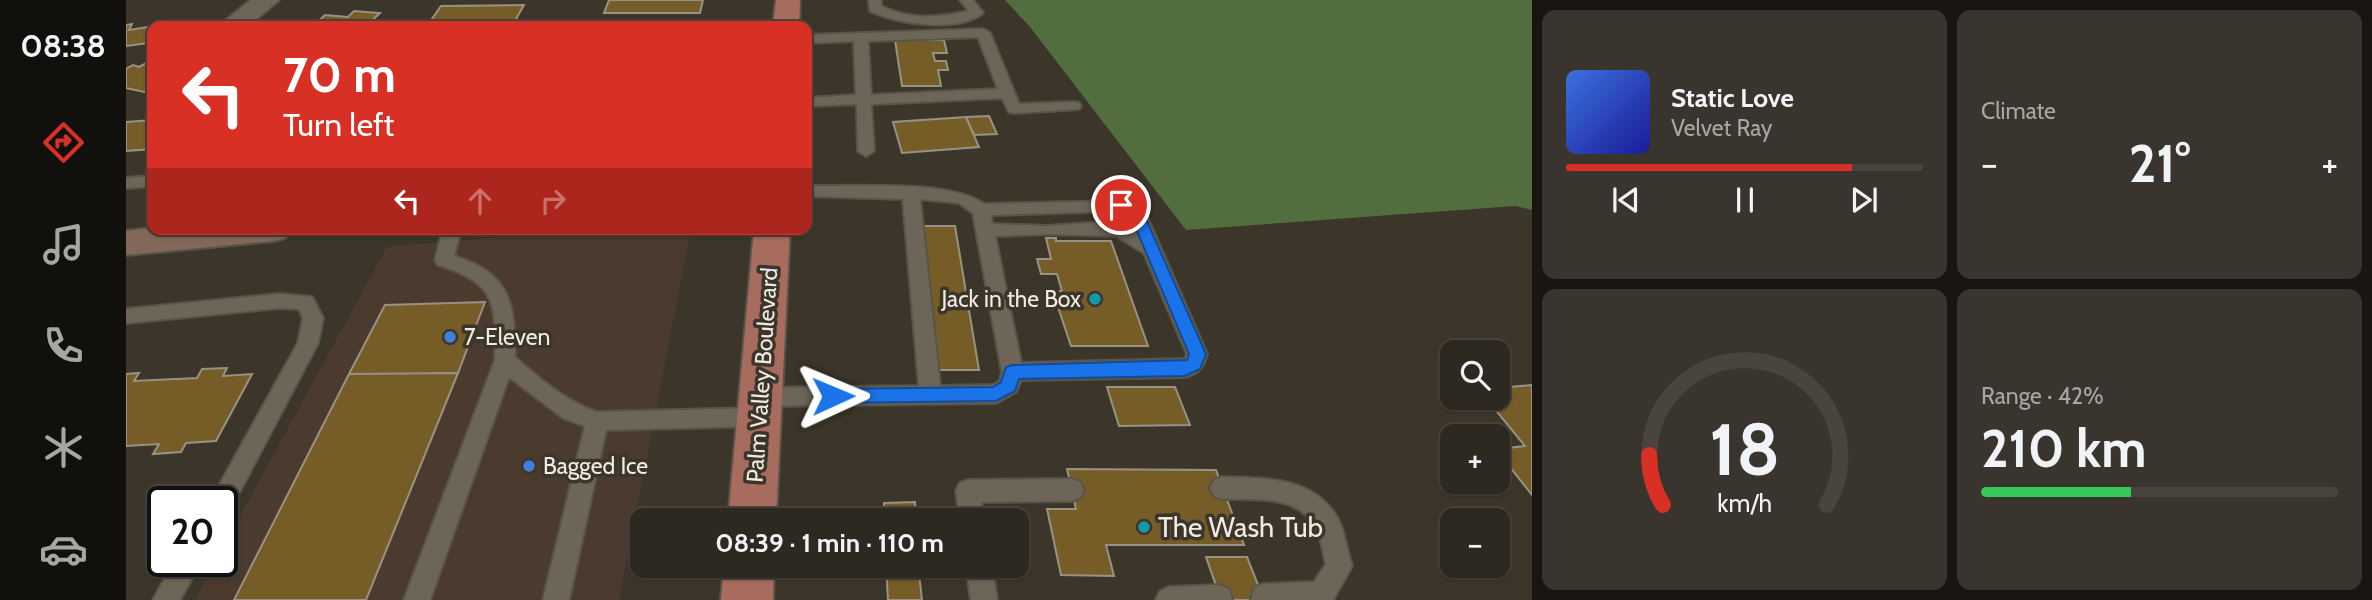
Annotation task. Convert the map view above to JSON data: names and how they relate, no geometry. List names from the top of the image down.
{
  "streets": {
    "highway": ["Palm Valley Boulevard"]
  },
  "places": [
    "Jack in the Box",
    "7-Eleven",
    "Bagged Ice",
    "The Wash Tub"
  ],
  "page": {
    "tabs": "08:38",
    "tile": [
      "Climate",
      ["Range · 42%", "210 km"]
    ],
    "turn": ["70 m", "Turn left"],
    "song": ["Static Love", "Velvet Ray"],
    "heat": ["−", "21°", "+"],
    "map_buttons": ["+", "−"],
    "limit": "20",
    "trip": "08:39 · 1 min · 110 m",
    "gauge": ["18", "km/h"]
  }
}
